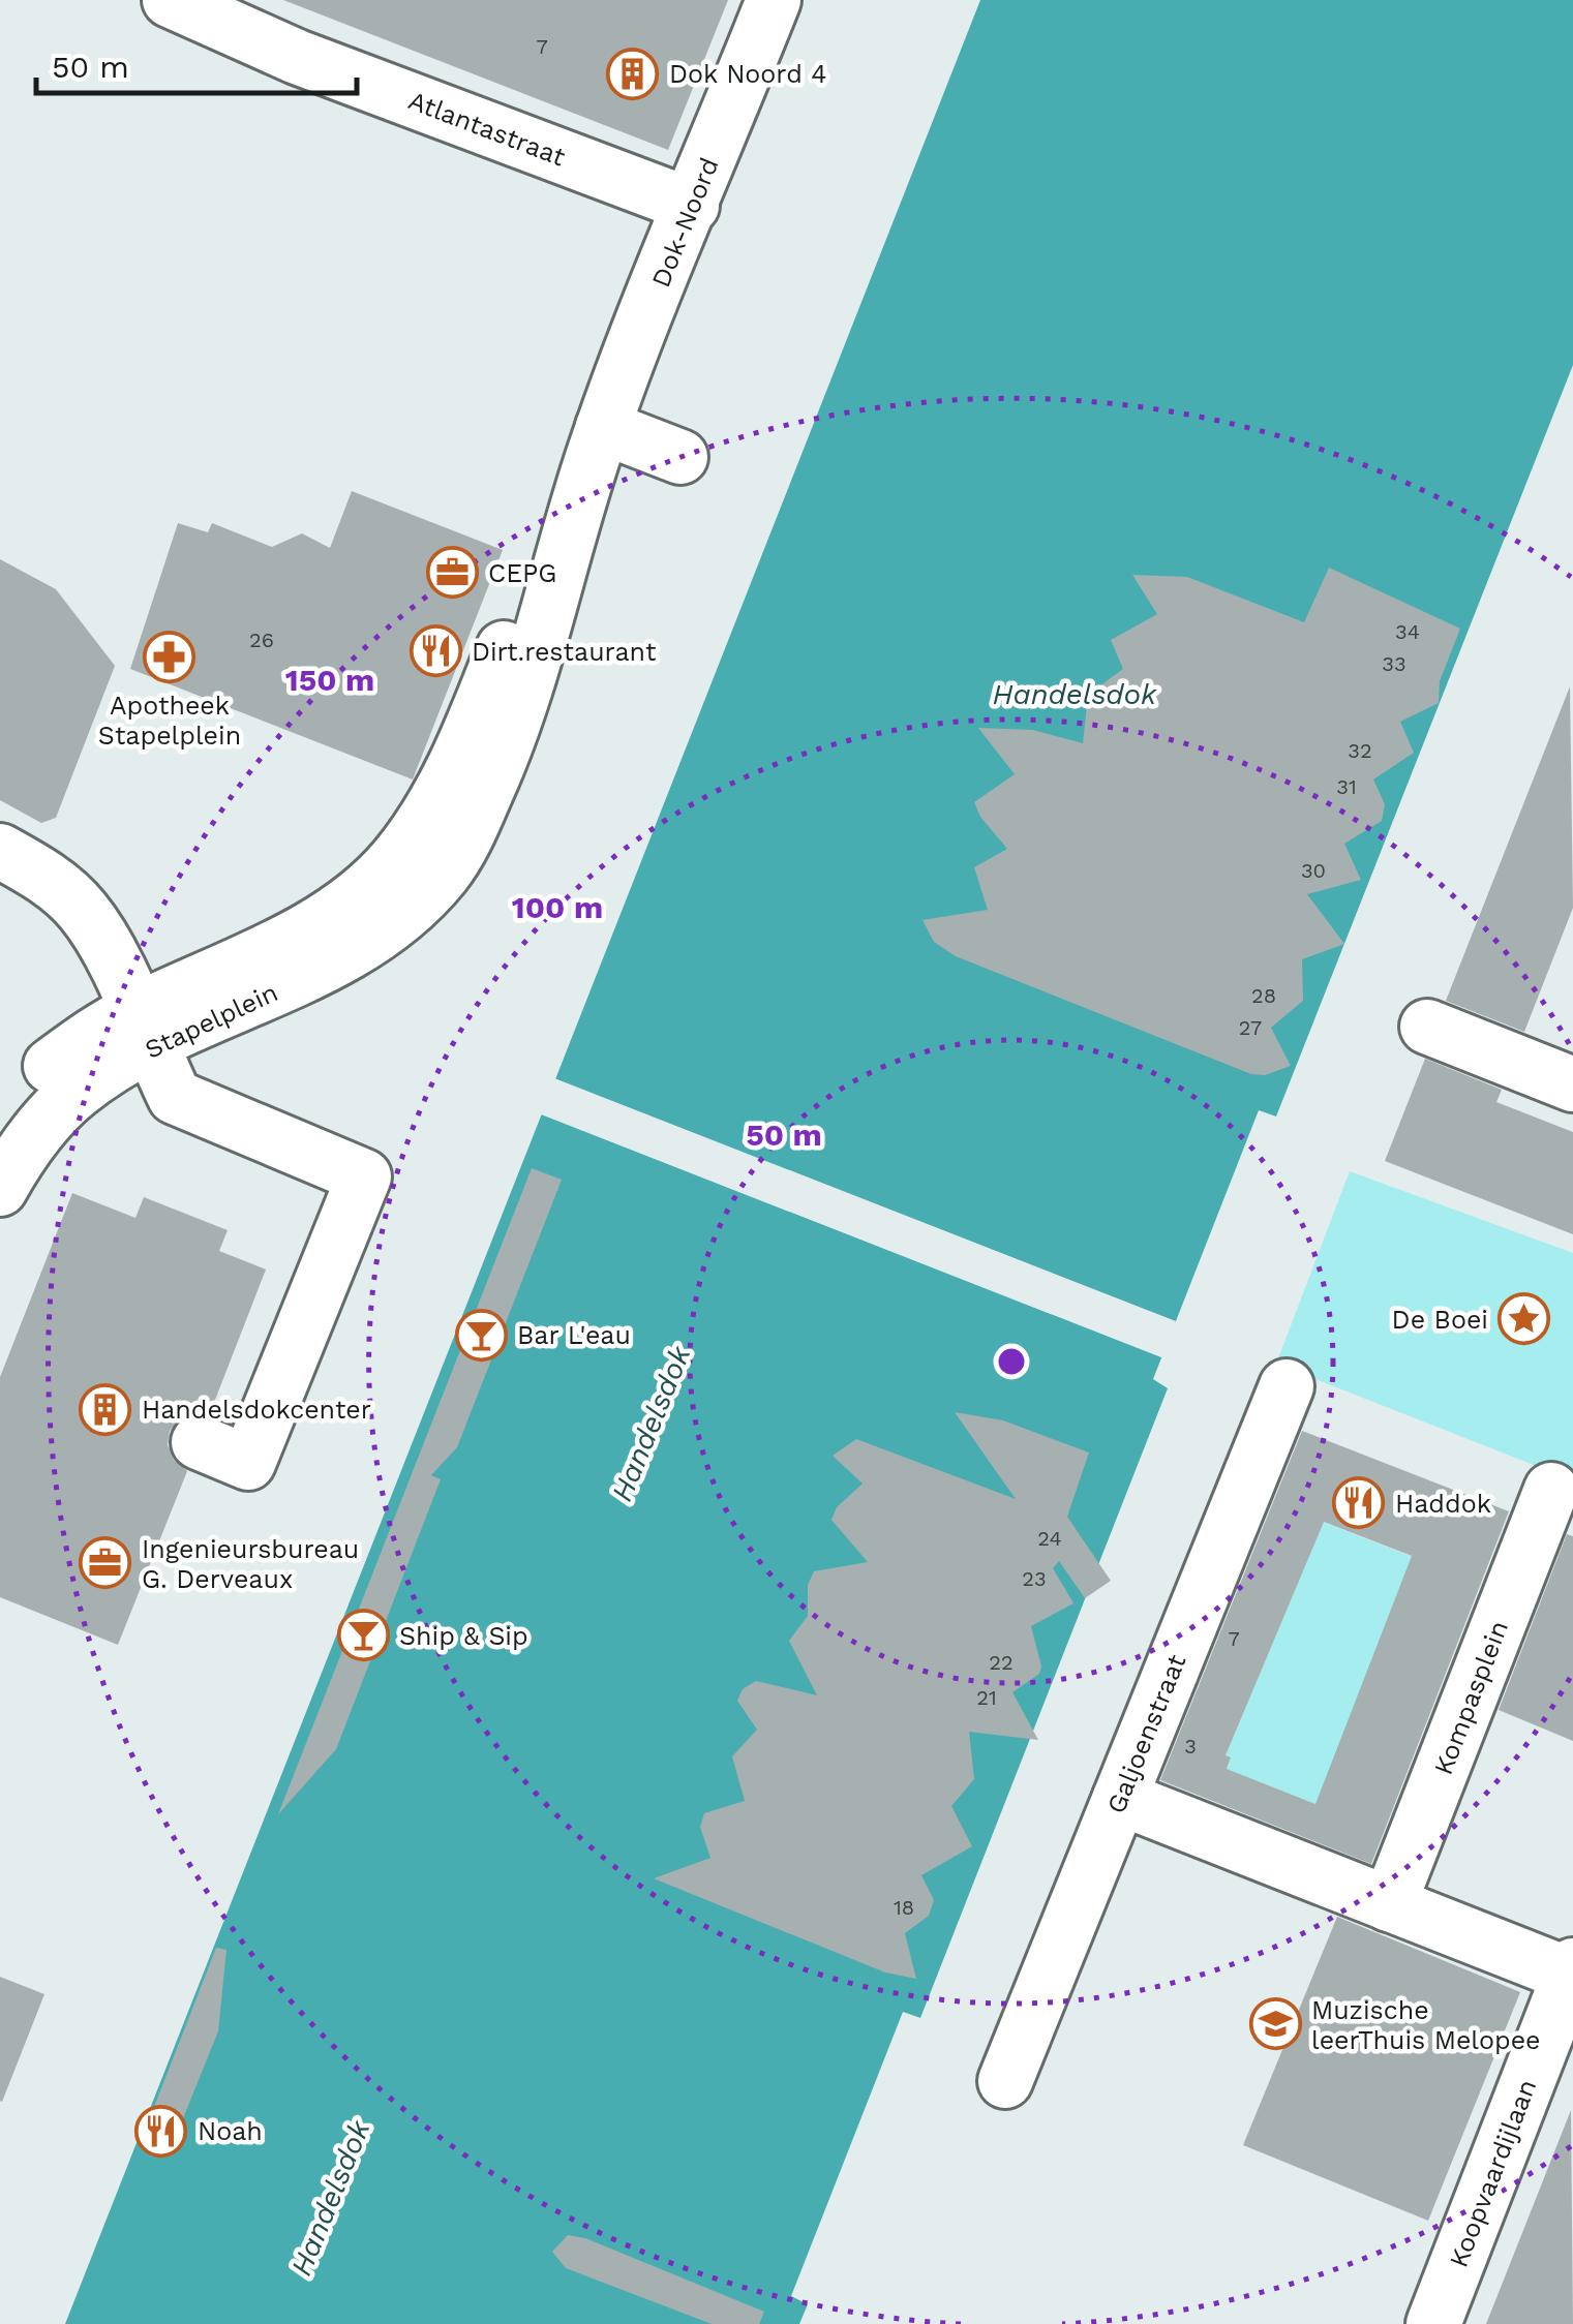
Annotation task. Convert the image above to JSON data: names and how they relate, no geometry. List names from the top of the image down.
{
  "streets": {
    "street": [
      "Atlantastraat",
      "Dok-Noord",
      "Stapelplein",
      "Kompasplein",
      "Galjoenstraat",
      "Koopvaardijlaan"
    ]
  },
  "crossings": [
    ["Atlantastraat", "Dok-Noord"],
    ["Dok-Noord", "Stapelplein"]
  ],
  "water": ["Handelsdok"],
  "places": {
    "building": ["Dok Noord 4", "Handelsdokcenter"],
    "office": ["CEPG", "Ingenieursbureau G. Derveaux"],
    "restaurant": ["Dirt.restaurant", "Haddok", "Noah"],
    "pharmacy": ["Apotheek Stapelplein"],
    "place": ["De Boei"],
    "bar": ["Bar L'eau", "Ship & Sip"],
    "school or university": ["Muzische leerThuis Melopee"]
  },
  "house_numbers": [
    "7",
    "34",
    "26",
    "33",
    "32",
    "31",
    "30",
    "28",
    "27",
    "24",
    "23",
    "7",
    "22",
    "21",
    "3",
    "18"
  ],
  "scale_bar": "50 m",
  "rings": ["150 m", "100 m", "50 m"]
}
